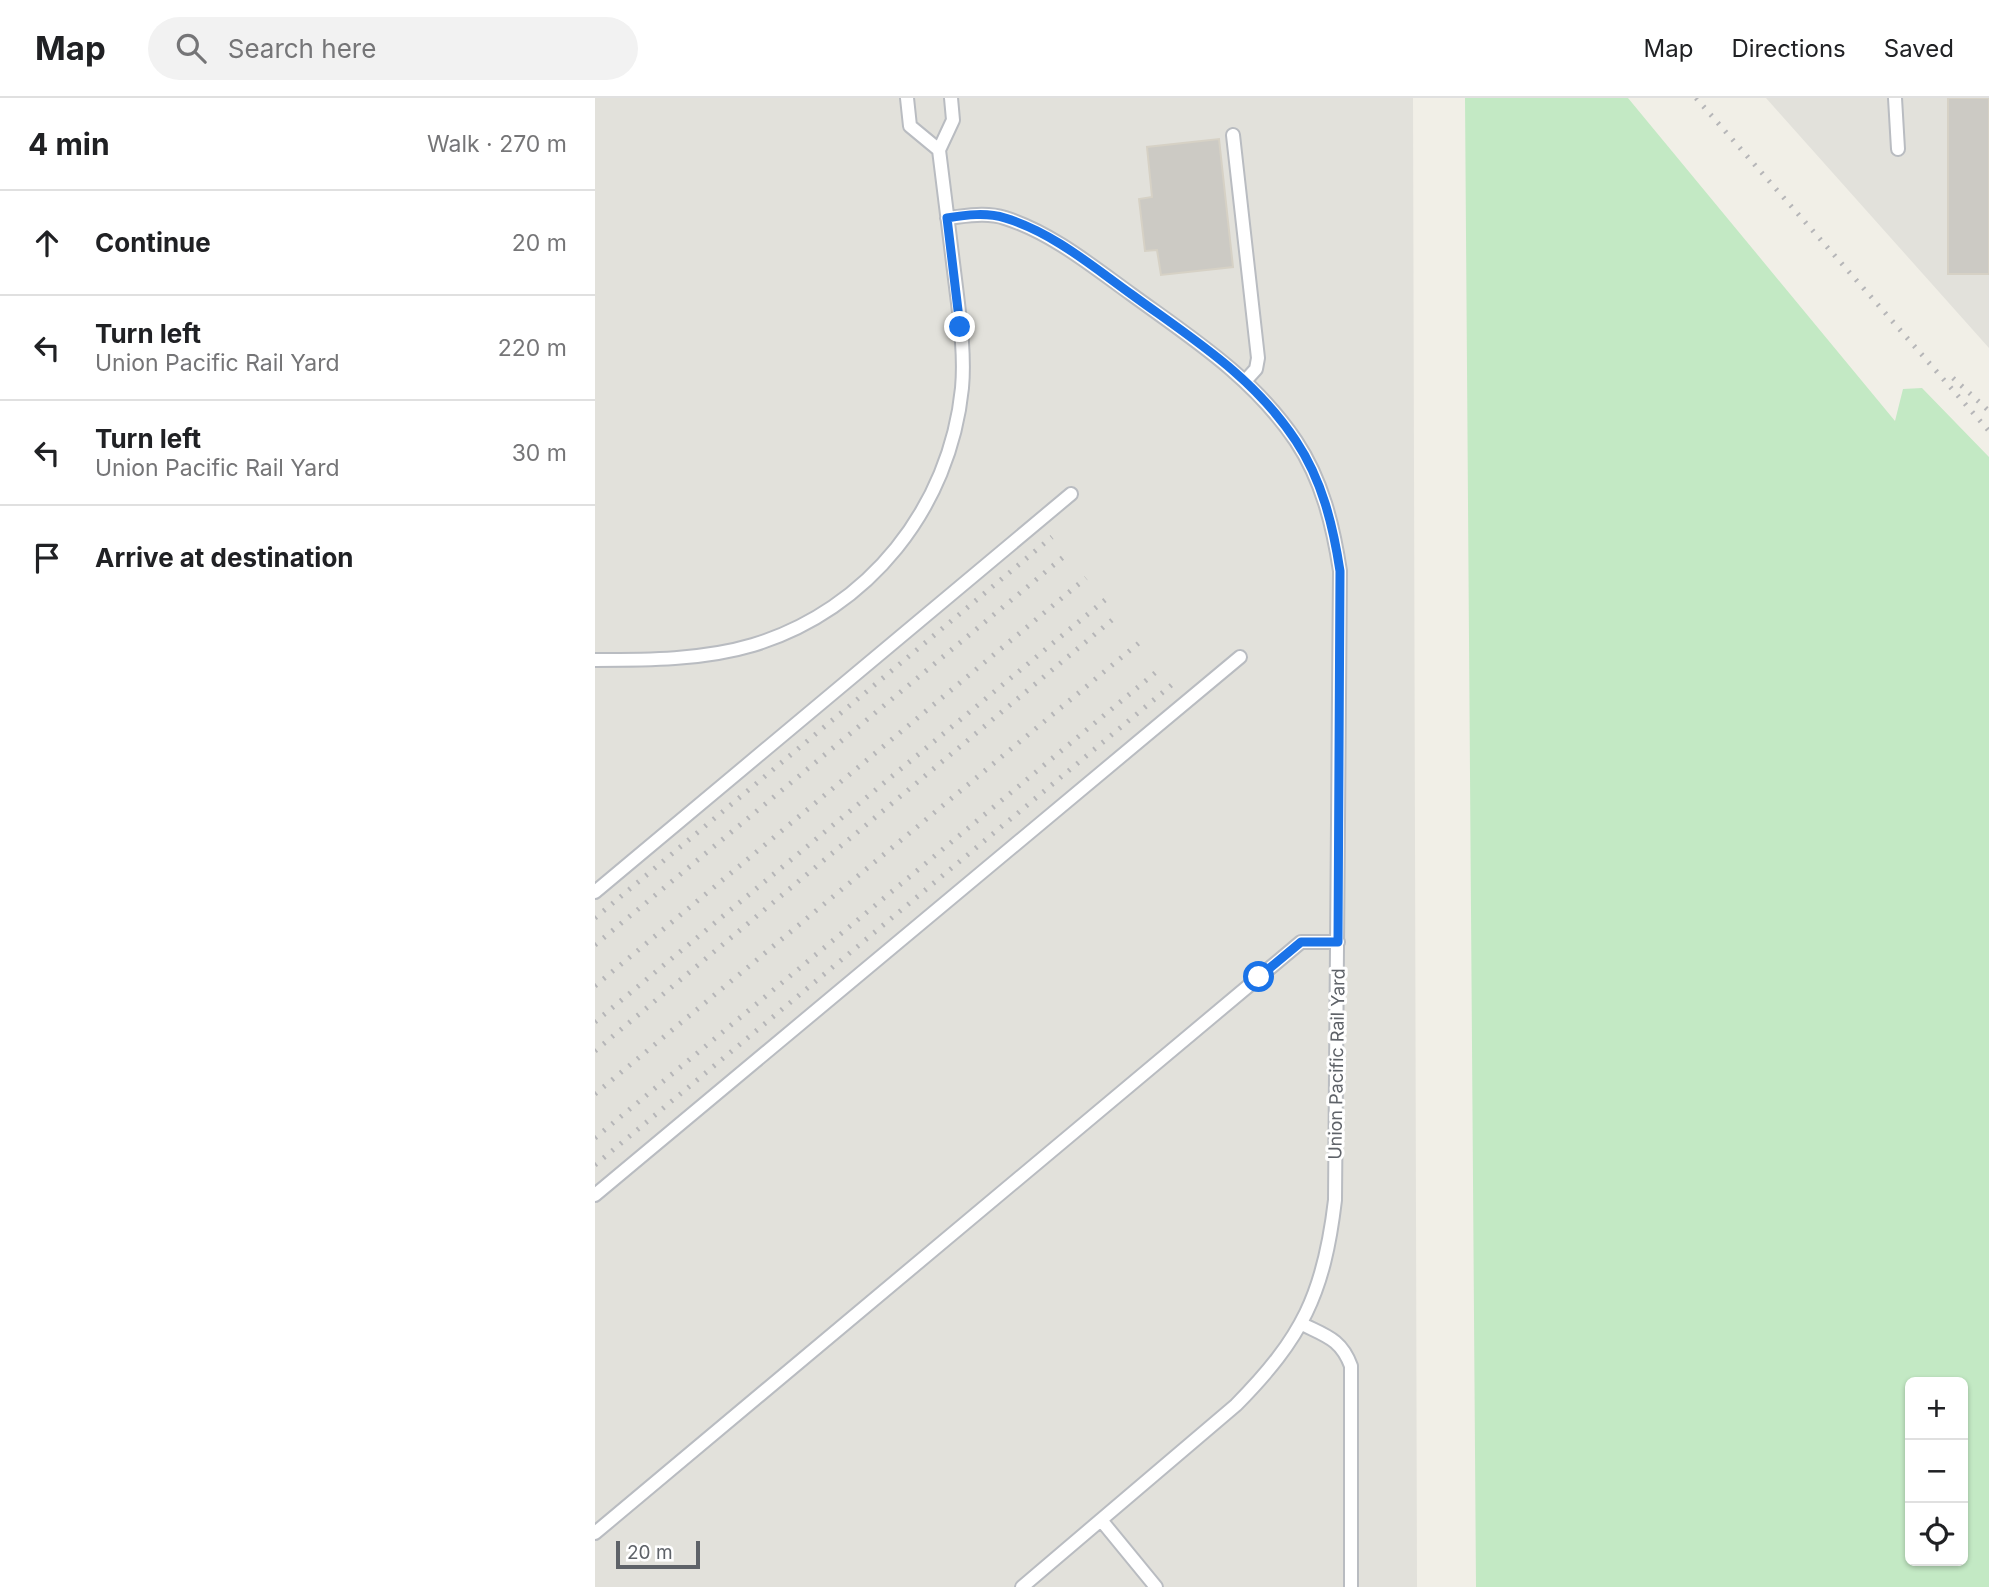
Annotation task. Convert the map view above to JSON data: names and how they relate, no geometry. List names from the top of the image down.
{
  "streets": {
    "lane": ["Union Pacific Rail Yard"]
  },
  "scale_bar": "20 m",
  "page": {
    "header": "Map",
    "search": "Search here",
    "nav": ["Map", "Directions", "Saved"],
    "heading": ["4 min", "Walk · 270 m"],
    "list": [
      ["Continue", "20 m"],
      ["Turn left", "Union Pacific Rail Yard", "220 m"],
      ["Turn left", "Union Pacific Rail Yard", "30 m"],
      "Arrive at destination"
    ],
    "map_buttons": ["+", "−"],
    "scale": "20 m"
  }
}
